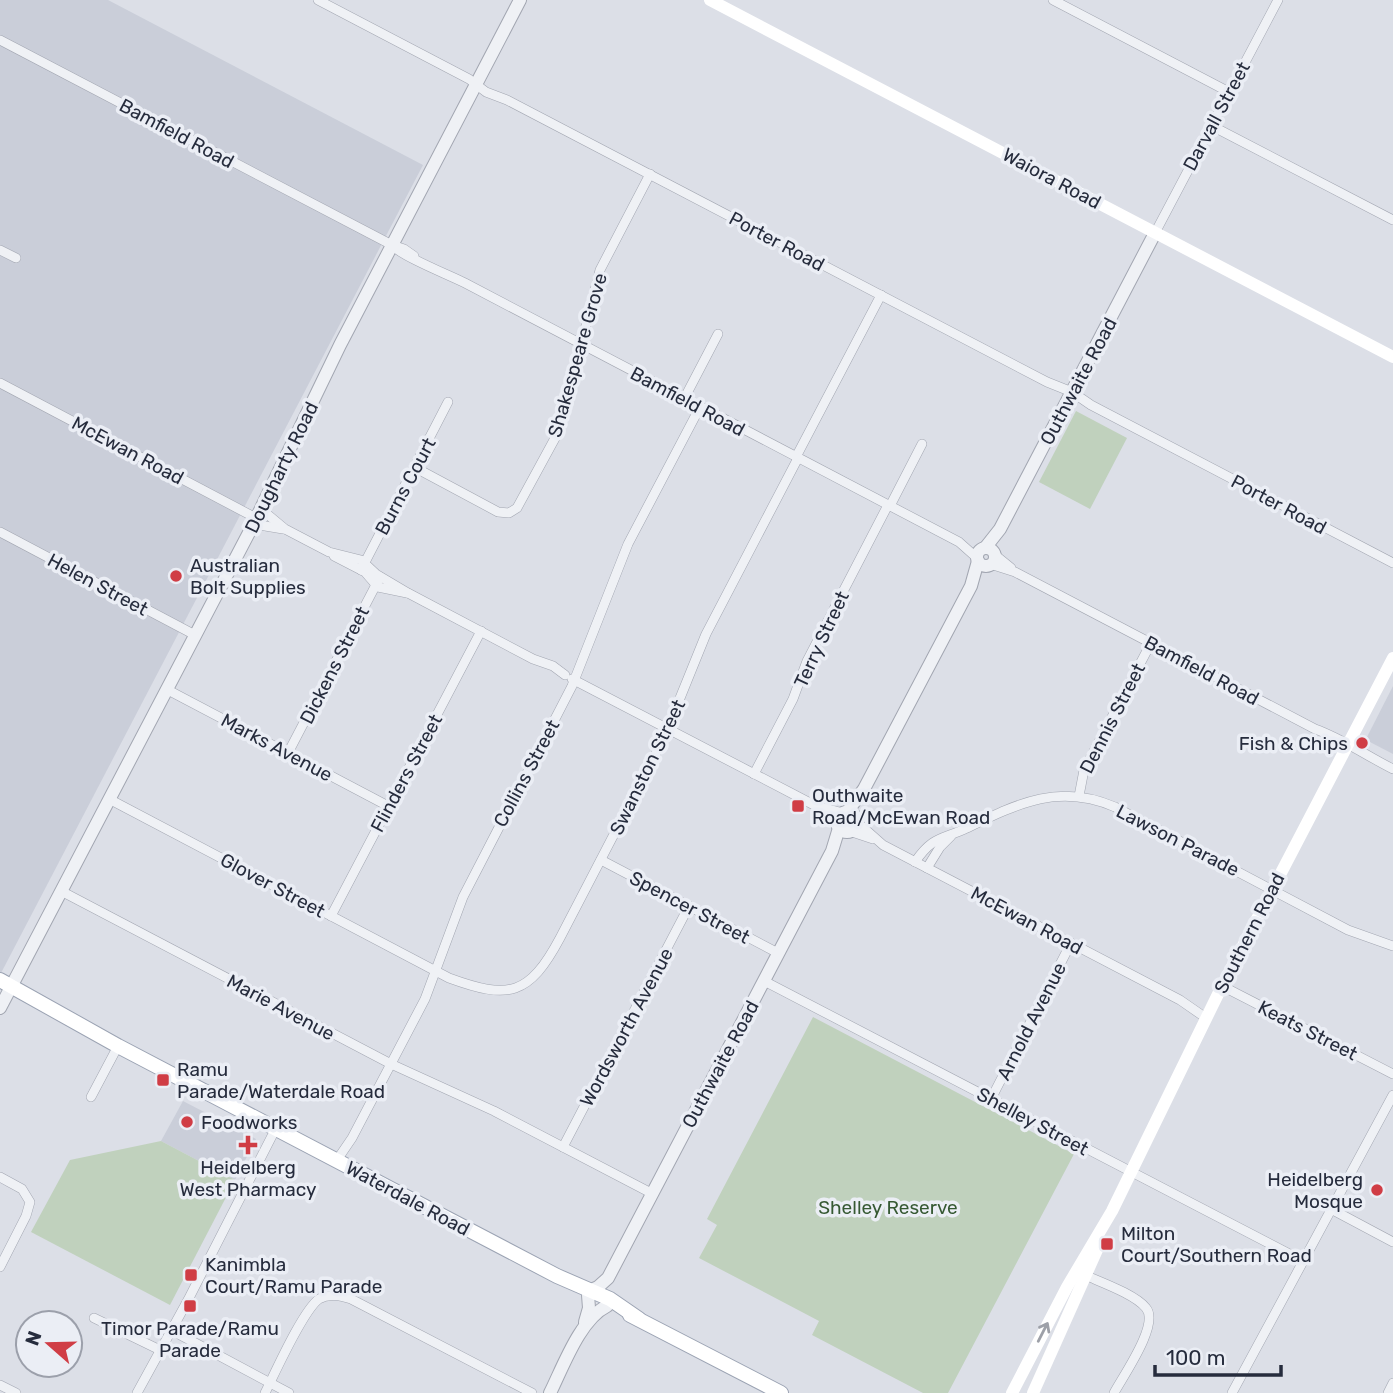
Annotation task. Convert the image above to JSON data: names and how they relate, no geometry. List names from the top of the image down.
{
  "streets": {
    "main road": ["Waiora Road", "Southern Road", "Waterdale Road"],
    "street": [
      "Darvall Street",
      "Bamfield Road",
      "Porter Road",
      "Shakespeare Grove",
      "Outhwaite Road",
      "McEwan Road",
      "Dougharty Road",
      "Burns Court",
      "Helen Street",
      "Terry Street",
      "Dickens Street",
      "Dennis Street",
      "Marks Avenue",
      "Swanston Street",
      "Flinders Street",
      "Collins Street",
      "Lawson Parade",
      "Glover Street",
      "Spencer Street",
      "Marie Avenue",
      "Arnold Avenue",
      "Wordsworth Avenue",
      "Keats Street",
      "Shelley Street"
    ]
  },
  "crossings": [
    ["Darvall Street", "Waiora Road"],
    ["Darvall Street", "Outhwaite Road"],
    ["Bamfield Road", "Shakespeare Grove"],
    ["Bamfield Road", "Outhwaite Road"],
    ["Bamfield Road", "Dougharty Road"],
    ["Bamfield Road", "Terry Street"],
    ["Bamfield Road", "Dennis Street"],
    ["Bamfield Road", "Swanston Street"],
    ["Bamfield Road", "Collins Street"],
    ["Bamfield Road", "Southern Road"],
    ["Waiora Road", "Outhwaite Road"],
    ["Porter Road", "Shakespeare Grove"],
    ["Porter Road", "Outhwaite Road"],
    ["Porter Road", "Dougharty Road"],
    ["Porter Road", "Swanston Street"],
    ["Shakespeare Grove", "Burns Court"],
    ["Outhwaite Road", "McEwan Road"],
    ["Outhwaite Road", "Spencer Street"],
    ["Outhwaite Road", "Marie Avenue"],
    ["Outhwaite Road", "Shelley Street"],
    ["Outhwaite Road", "Waterdale Road"],
    ["McEwan Road", "Dougharty Road"],
    ["McEwan Road", "Burns Court"],
    ["McEwan Road", "Terry Street"],
    ["McEwan Road", "Dickens Street"],
    ["McEwan Road", "Swanston Street"],
    ["McEwan Road", "Flinders Street"],
    ["McEwan Road", "Collins Street"],
    ["McEwan Road", "Lawson Parade"],
    ["McEwan Road", "Southern Road"],
    ["McEwan Road", "Arnold Avenue"],
    ["Dougharty Road", "Helen Street"],
    ["Dougharty Road", "Marks Avenue"],
    ["Dougharty Road", "Glover Street"],
    ["Dougharty Road", "Marie Avenue"],
    ["Dougharty Road", "Waterdale Road"],
    ["Dickens Street", "Marks Avenue"],
    ["Dennis Street", "Lawson Parade"],
    ["Marks Avenue", "Flinders Street"],
    ["Swanston Street", "Collins Street"],
    ["Swanston Street", "Glover Street"],
    ["Swanston Street", "Spencer Street"],
    ["Flinders Street", "Glover Street"],
    ["Collins Street", "Glover Street"],
    ["Collins Street", "Marie Avenue"],
    ["Collins Street", "Waterdale Road"],
    ["Lawson Parade", "Southern Road"],
    ["Spencer Street", "Wordsworth Avenue"],
    ["Southern Road", "Keats Street"],
    ["Southern Road", "Shelley Street"],
    ["Marie Avenue", "Wordsworth Avenue"],
    ["Arnold Avenue", "Shelley Street"]
  ],
  "parks": ["Shelley Reserve"],
  "places": {
    "other": [
      "Australian Bolt Supplies",
      "Fish & Chips",
      "Foodworks",
      "Heidelberg Mosque"
    ],
    "transit": [
      "Outhwaite Road/McEwan Road",
      "Ramu Parade/Waterdale Road",
      "Milton Court/Southern Road",
      "Kanimbla Court/Ramu Parade",
      "Timor Parade/Ramu Parade"
    ],
    "health": ["Heidelberg West Pharmacy"]
  },
  "scale_bar": "100 m",
  "north": "left"
}
